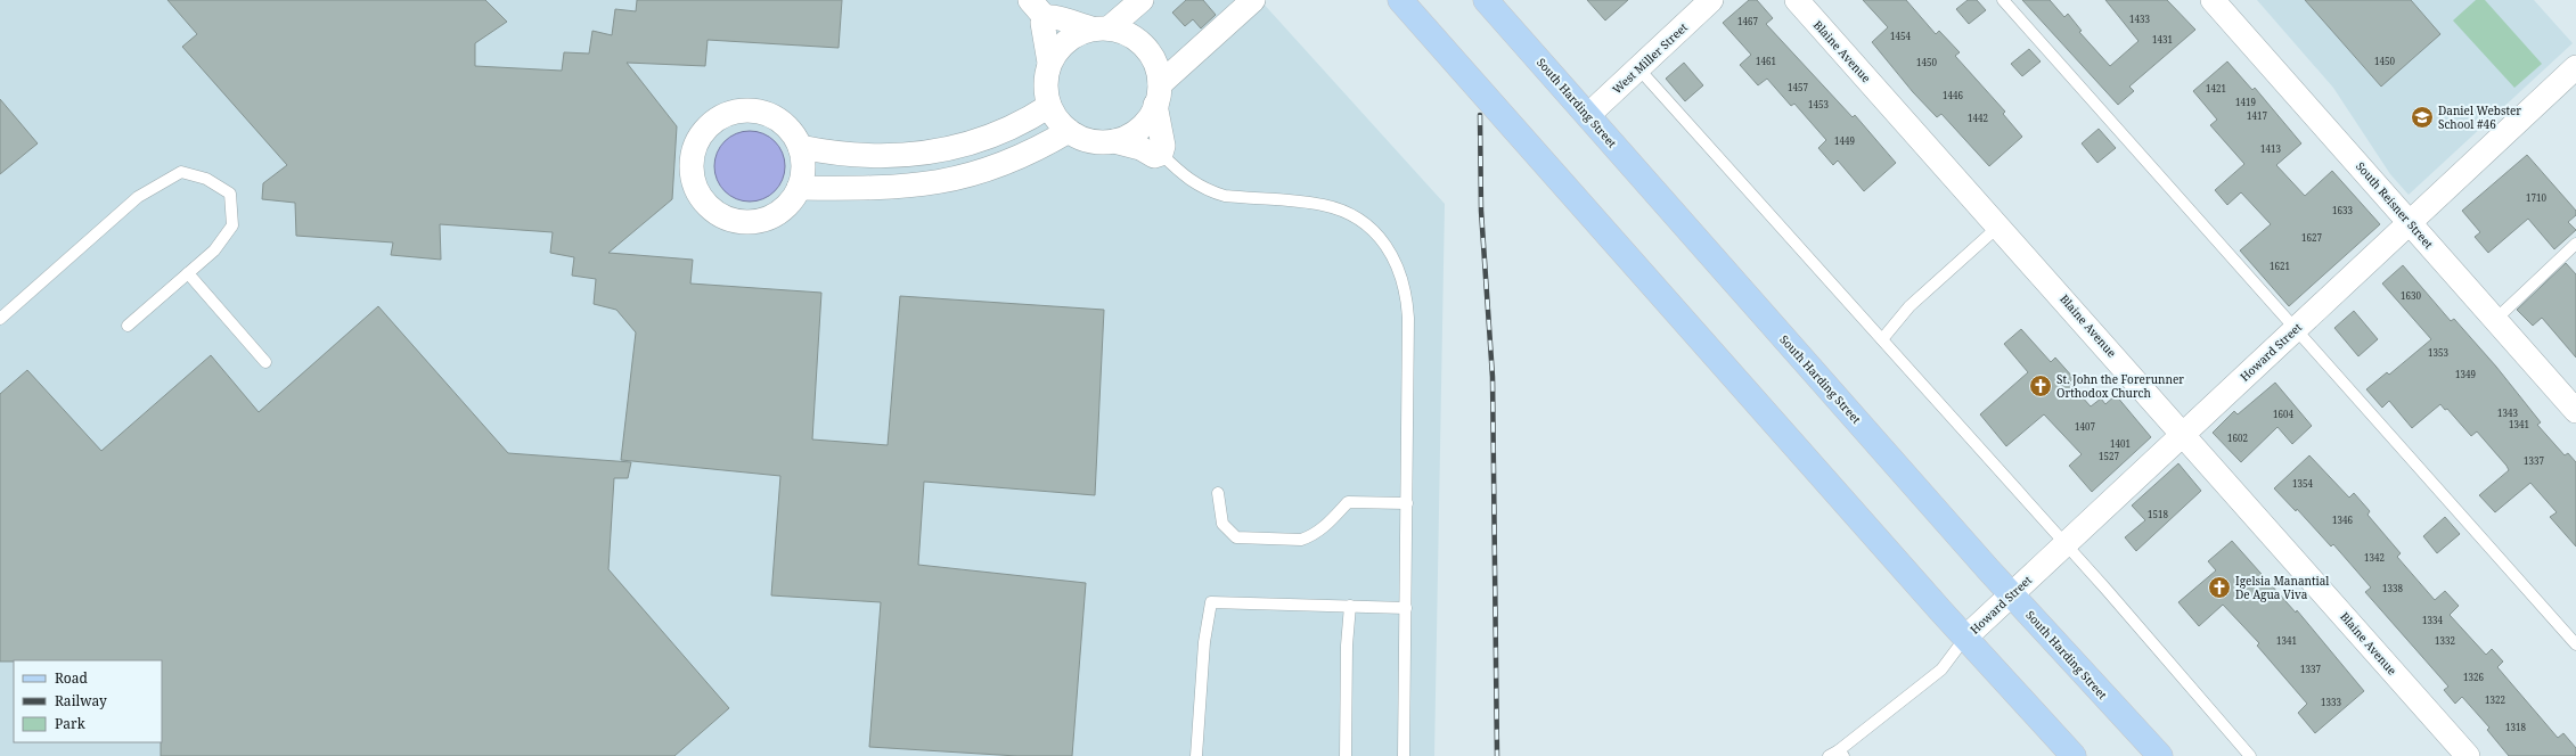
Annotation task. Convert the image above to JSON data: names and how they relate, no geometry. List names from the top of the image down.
{
  "streets": {
    "main road": ["South Harding Street"],
    "street": [
      "Blaine Avenue",
      "West Miller Street",
      "South Reisner Street",
      "Howard Street"
    ]
  },
  "crossings": [
    ["Blaine Avenue", "Howard Street"],
    ["West Miller Street", "South Harding Street"],
    ["South Harding Street", "Howard Street"],
    ["South Reisner Street", "Howard Street"]
  ],
  "places": {
    "school or university": ["Daniel Webster School #46"],
    "church": ["St. John the Forerunner Orthodox Church", "Igelsia Manantial De Agua Viva"]
  },
  "house_numbers": [
    "1433",
    "1467",
    "1454",
    "1431",
    "1461",
    "1450",
    "1450",
    "1457",
    "1421",
    "1446",
    "1419",
    "1453",
    "1417",
    "1442",
    "1449",
    "1413",
    "1710",
    "1633",
    "1627",
    "1621",
    "1630",
    "1353",
    "1349",
    "1343",
    "1604",
    "1341",
    "1407",
    "1602",
    "1401",
    "1527",
    "1337",
    "1354",
    "1518",
    "1346",
    "1342",
    "1338",
    "1334",
    "1341",
    "1332",
    "1337",
    "1326",
    "1322",
    "1333",
    "1318"
  ],
  "legend": ["Road", "Railway", "Park"]
}
